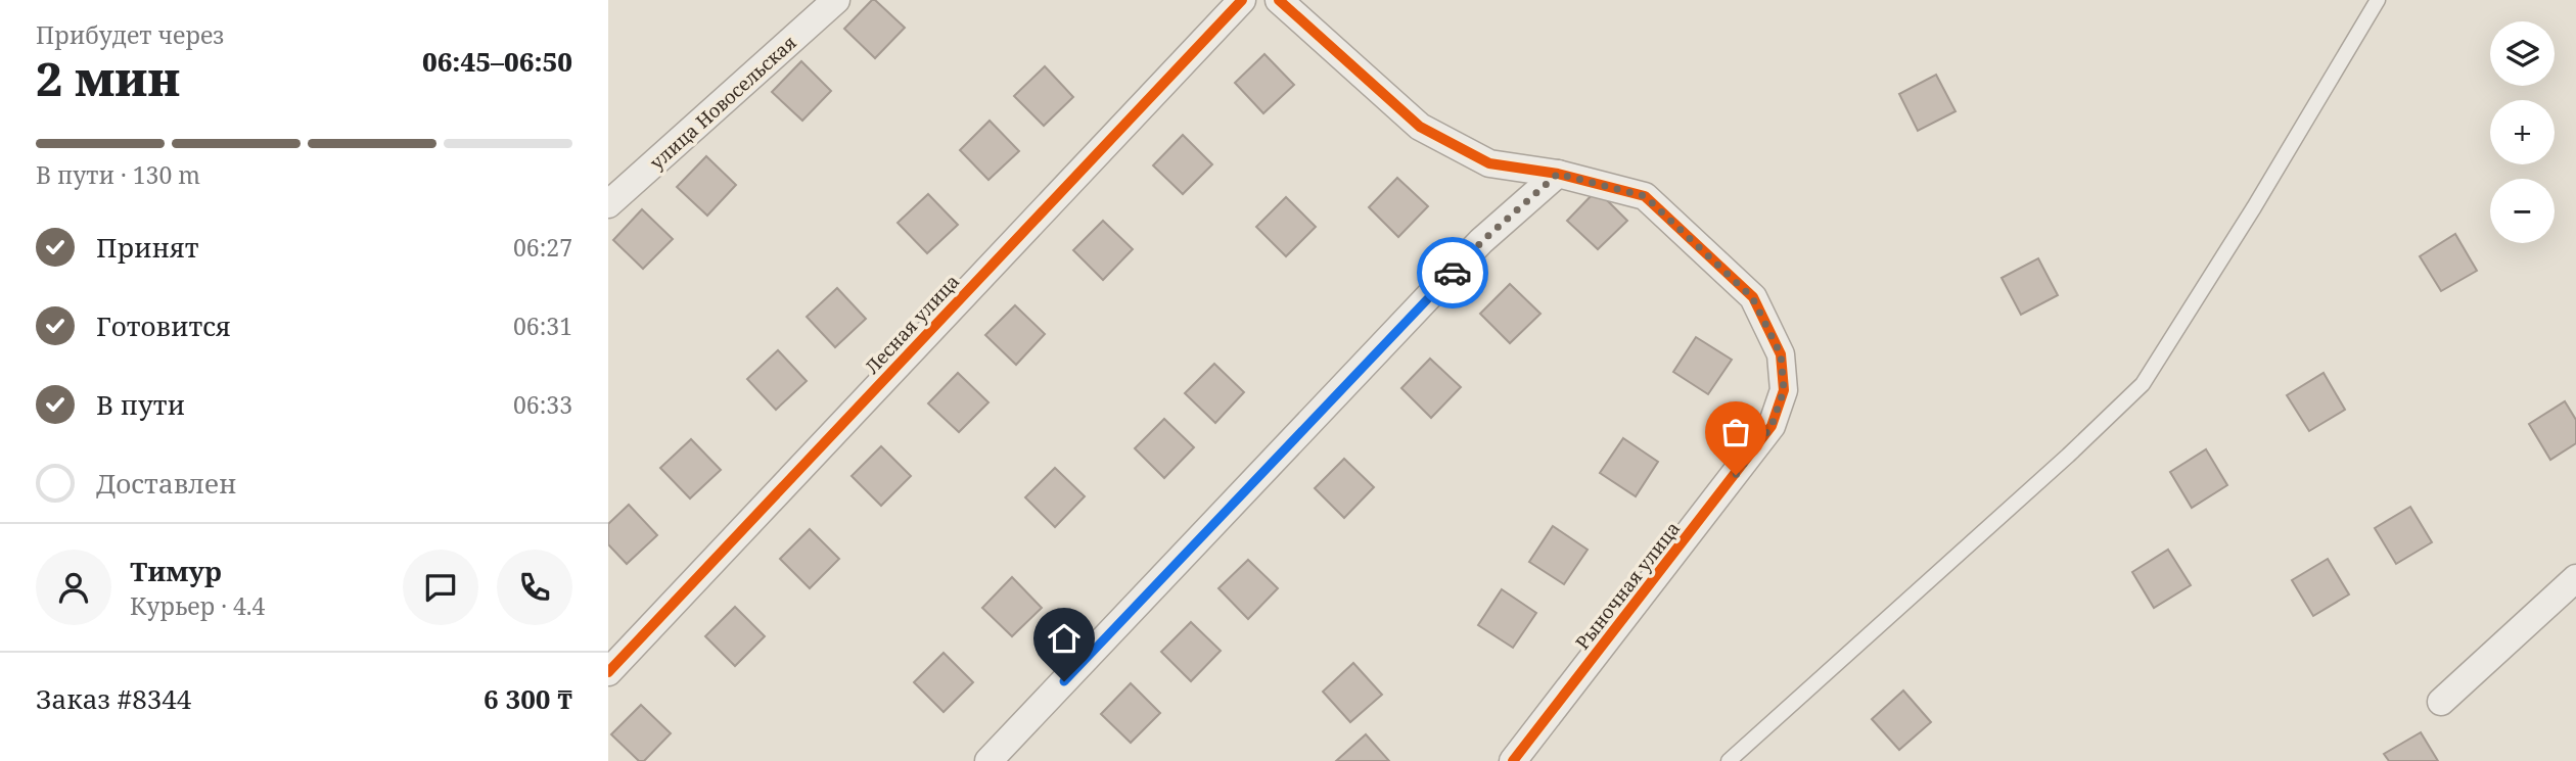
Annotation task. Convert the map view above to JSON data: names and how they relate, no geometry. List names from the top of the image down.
{
  "streets": {
    "street": ["улица Новосельская", "Лесная улица", "Рыночная улица"]
  },
  "page": {
    "heading": ["2 мин", "Прибудет через", "06:45–06:50"],
    "panel": [
      "Тимур",
      "Курьер · 4.4",
      "Заказ #8344",
      "6 300 ₸"
    ],
    "map_buttons": ["+", "−"],
    "bar": "В пути · 130 m",
    "list": [
      ["Принят", "06:27"],
      ["Готовится", "06:31"],
      ["В пути", "06:33"],
      "Доставлен"
    ]
  }
}
